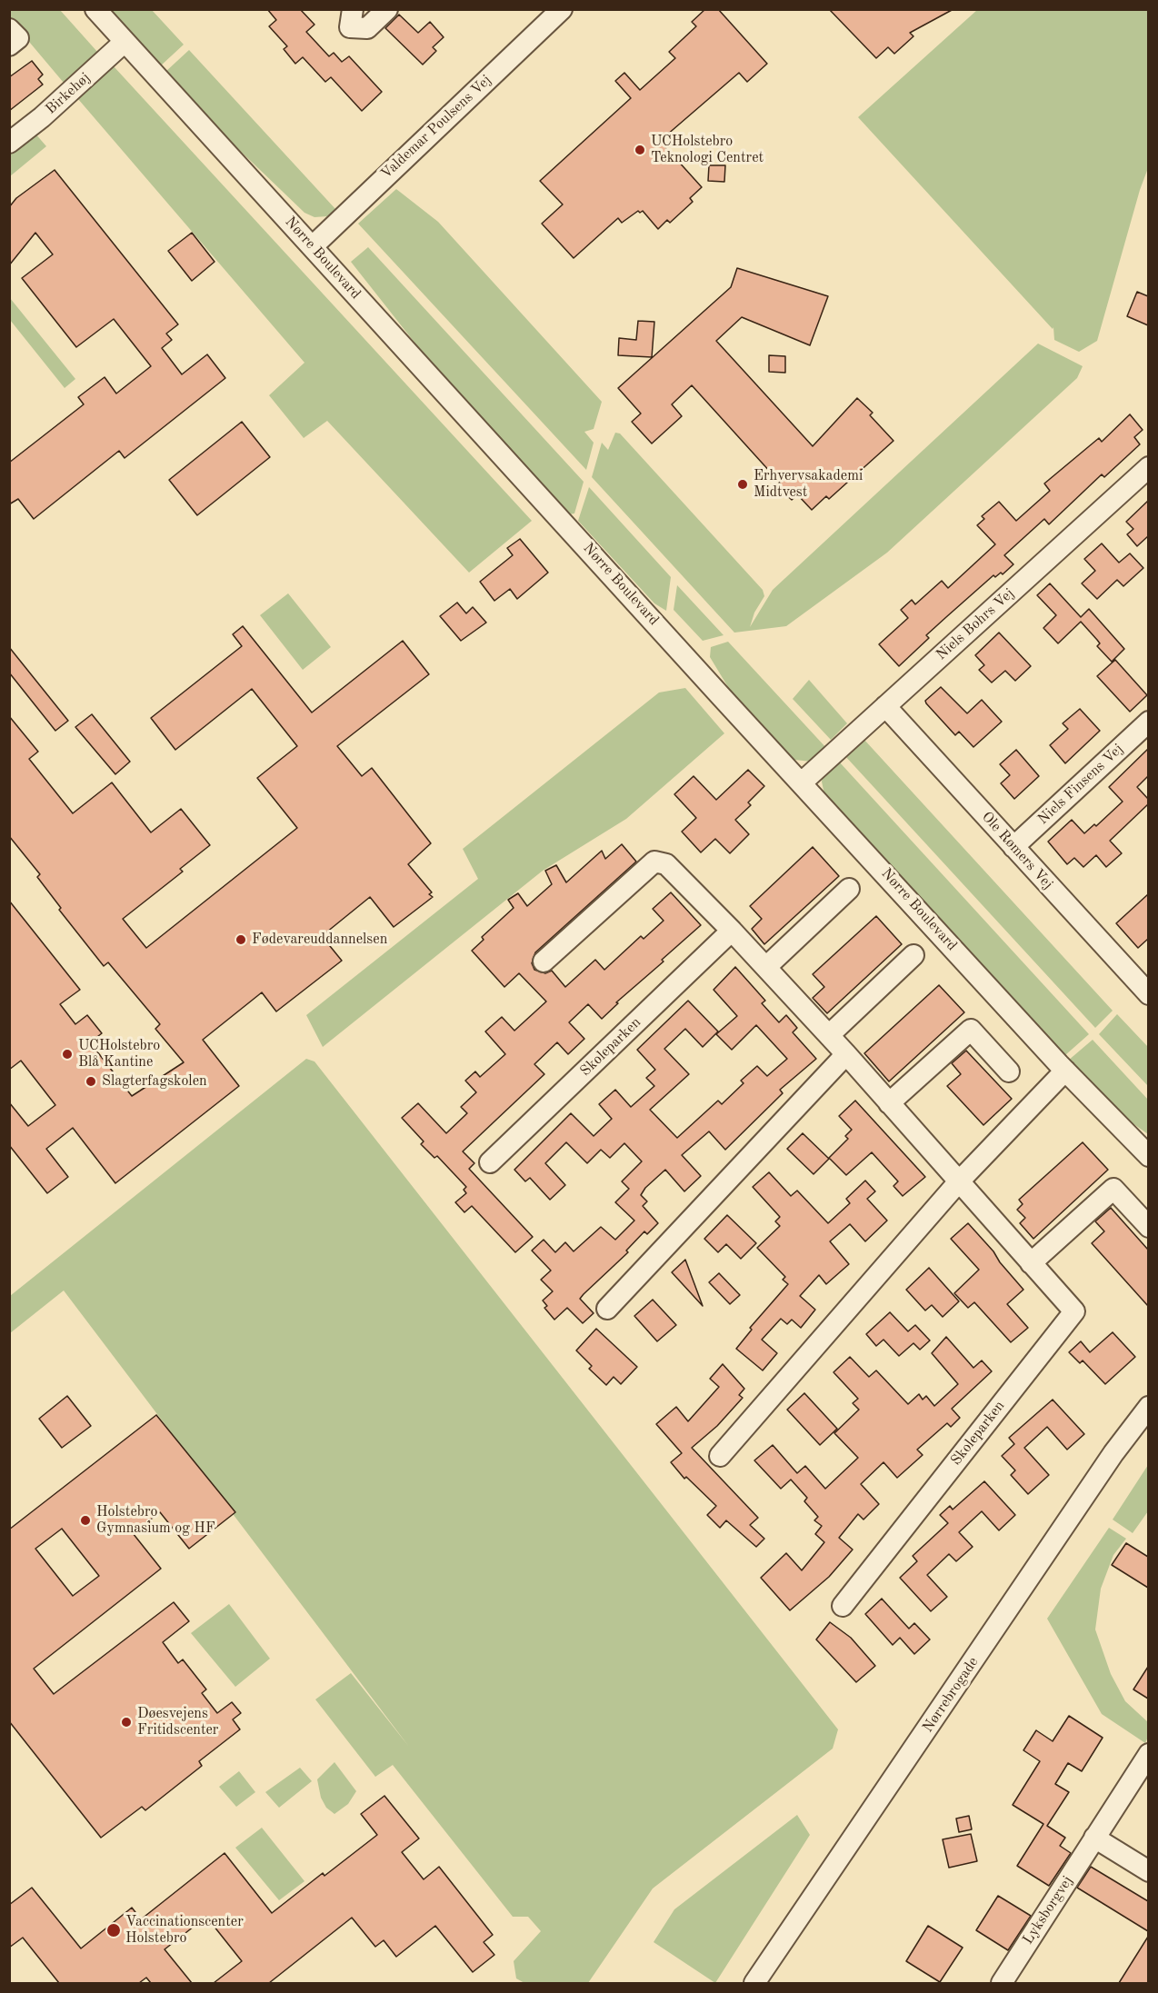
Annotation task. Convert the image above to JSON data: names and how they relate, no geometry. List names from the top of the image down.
{
  "streets": {
    "street": [
      "Birkehøj",
      "Valdemar Poulsens Vej",
      "Nørre Boulevard",
      "Niels Bohrs Vej",
      "Niels Finsens Vej",
      "Ole Rømers Vej",
      "Skoleparken",
      "Nørrebrogade",
      "Lyksborgvej"
    ]
  },
  "crossings": [
    ["Birkehøj", "Nørre Boulevard"],
    ["Valdemar Poulsens Vej", "Nørre Boulevard"],
    ["Nørre Boulevard", "Niels Bohrs Vej"],
    ["Niels Bohrs Vej", "Ole Rømers Vej"],
    ["Niels Finsens Vej", "Ole Rømers Vej"]
  ],
  "places": [
    "UCHolstebro Teknologi Centret",
    "Erhvervsakademi Midtvest",
    "Fødevareuddannelsen",
    "UCHolstebro Blå Kantine",
    "Slagterfagskolen",
    "Holstebro Gymnasium og HF",
    "Døesvejens Fritidscenter",
    "Vaccinationscenter Holstebro"
  ]
}
